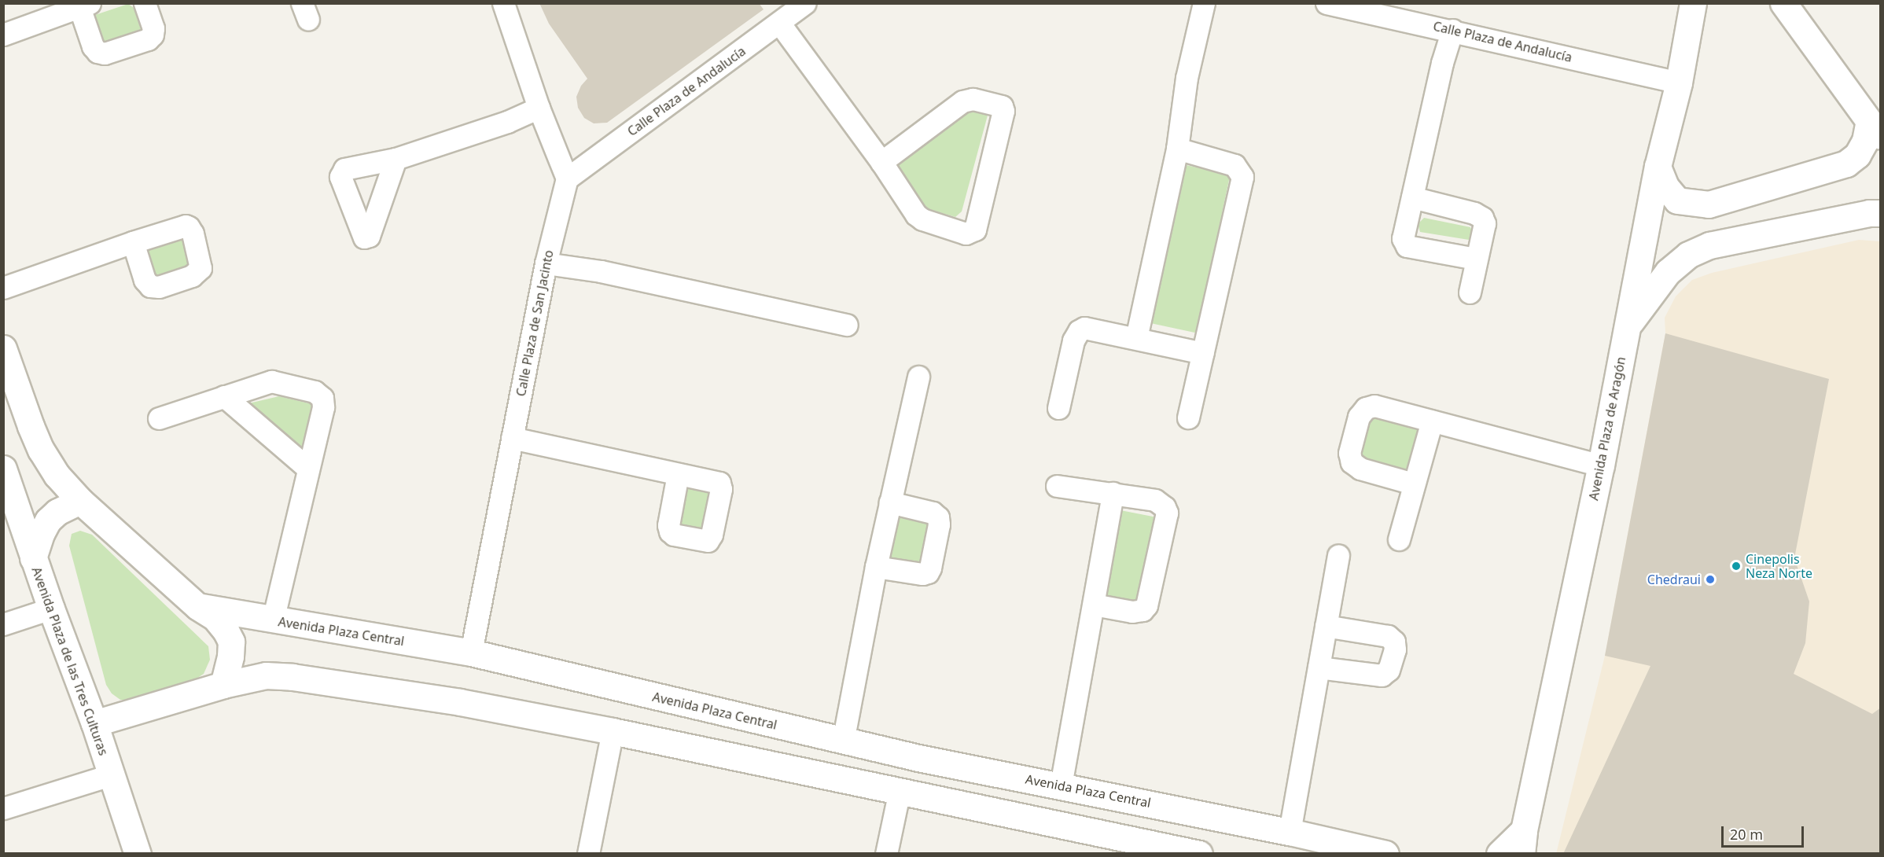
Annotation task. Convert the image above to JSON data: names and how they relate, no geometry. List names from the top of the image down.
{
  "streets": {
    "street": [
      "Calle Plaza de Andalucía",
      "Calle Plaza de San Jacinto",
      "Avenida Plaza de Aragón",
      "Avenida Plaza Central",
      "Avenida Plaza de las Tres Culturas"
    ]
  },
  "crossings": [
    ["Calle Plaza de Andalucía", "Calle Plaza de San Jacinto"],
    ["Calle Plaza de Andalucía", "Avenida Plaza de Aragón"],
    ["Calle Plaza de San Jacinto", "Avenida Plaza Central"]
  ],
  "places": ["Cinepolis Neza Norte", "Chedraui"],
  "scale_bar": "20 m"
}
